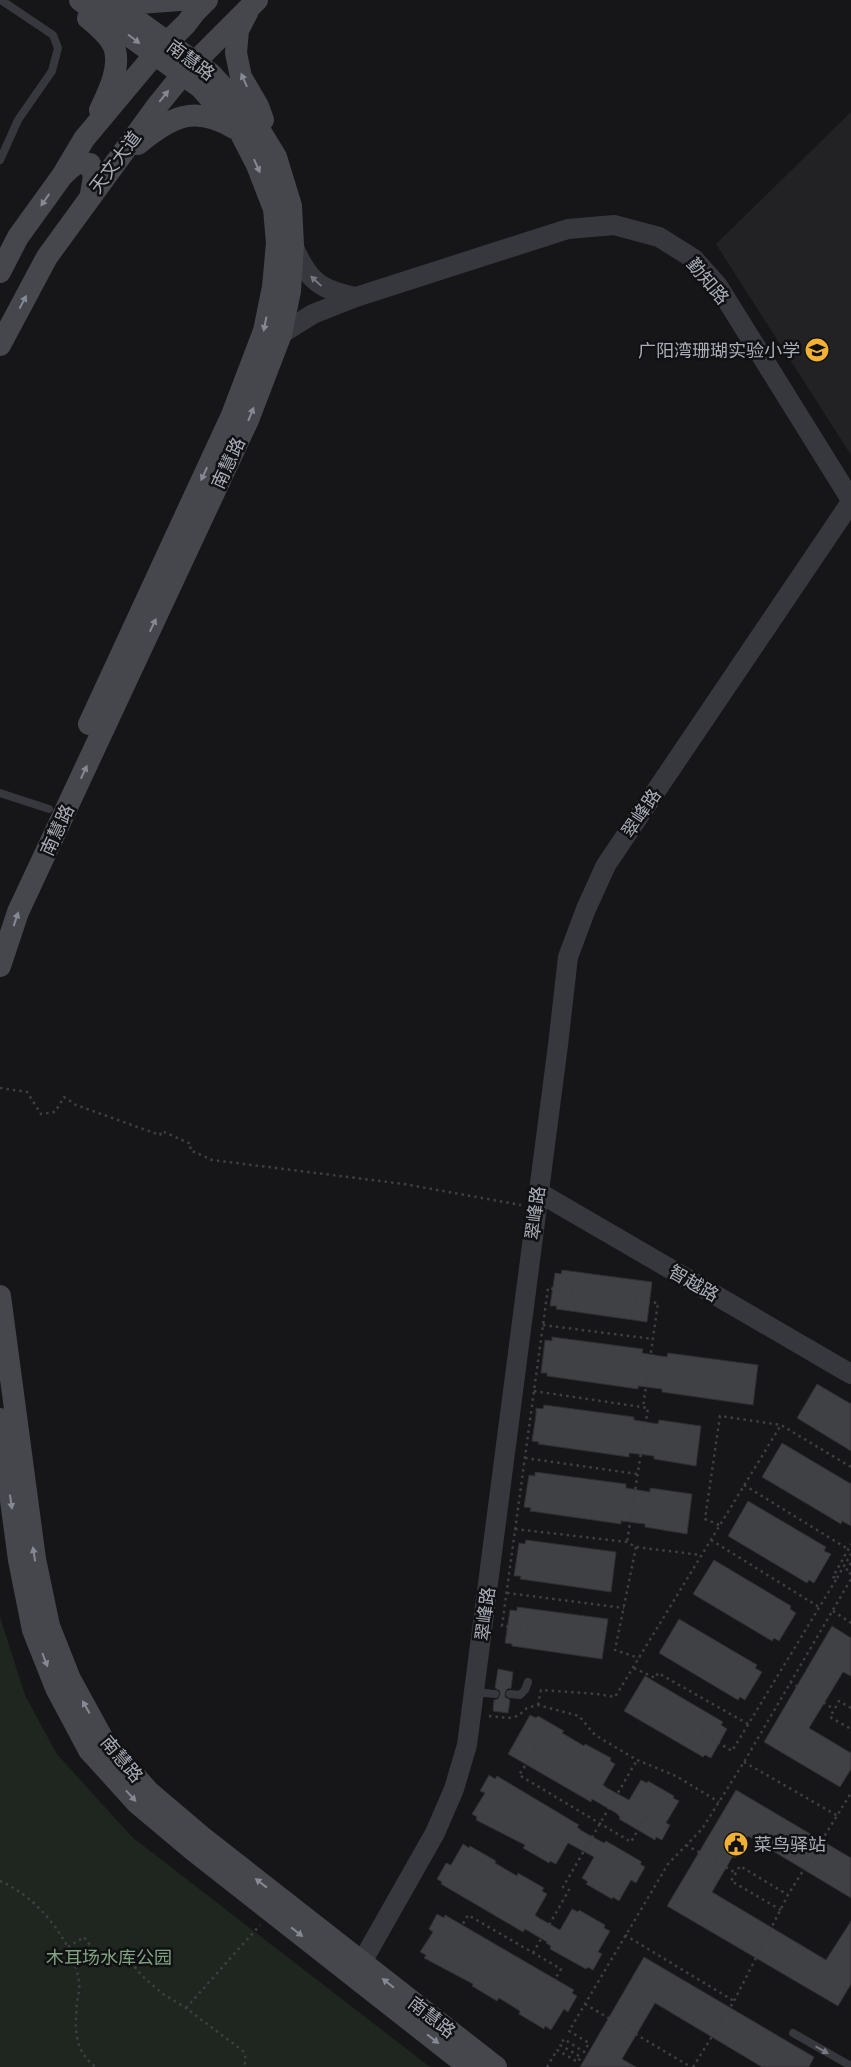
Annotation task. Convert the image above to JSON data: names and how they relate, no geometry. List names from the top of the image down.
{
  "streets": {
    "main road": ["南慧路", "天文大道"],
    "street": ["勤知路", "翠峰路", "智越路"]
  },
  "crossings": [
    ["南慧路", "天文大道"],
    ["南慧路", "勤知路"],
    ["南慧路", "翠峰路"],
    ["勤知路", "翠峰路"],
    ["翠峰路", "智越路"]
  ],
  "parks": ["木耳场水库公园"],
  "places": {
    "school or university": ["广阳湾珊瑚实验小学"],
    "public building": ["菜鸟驿站"]
  }
}
